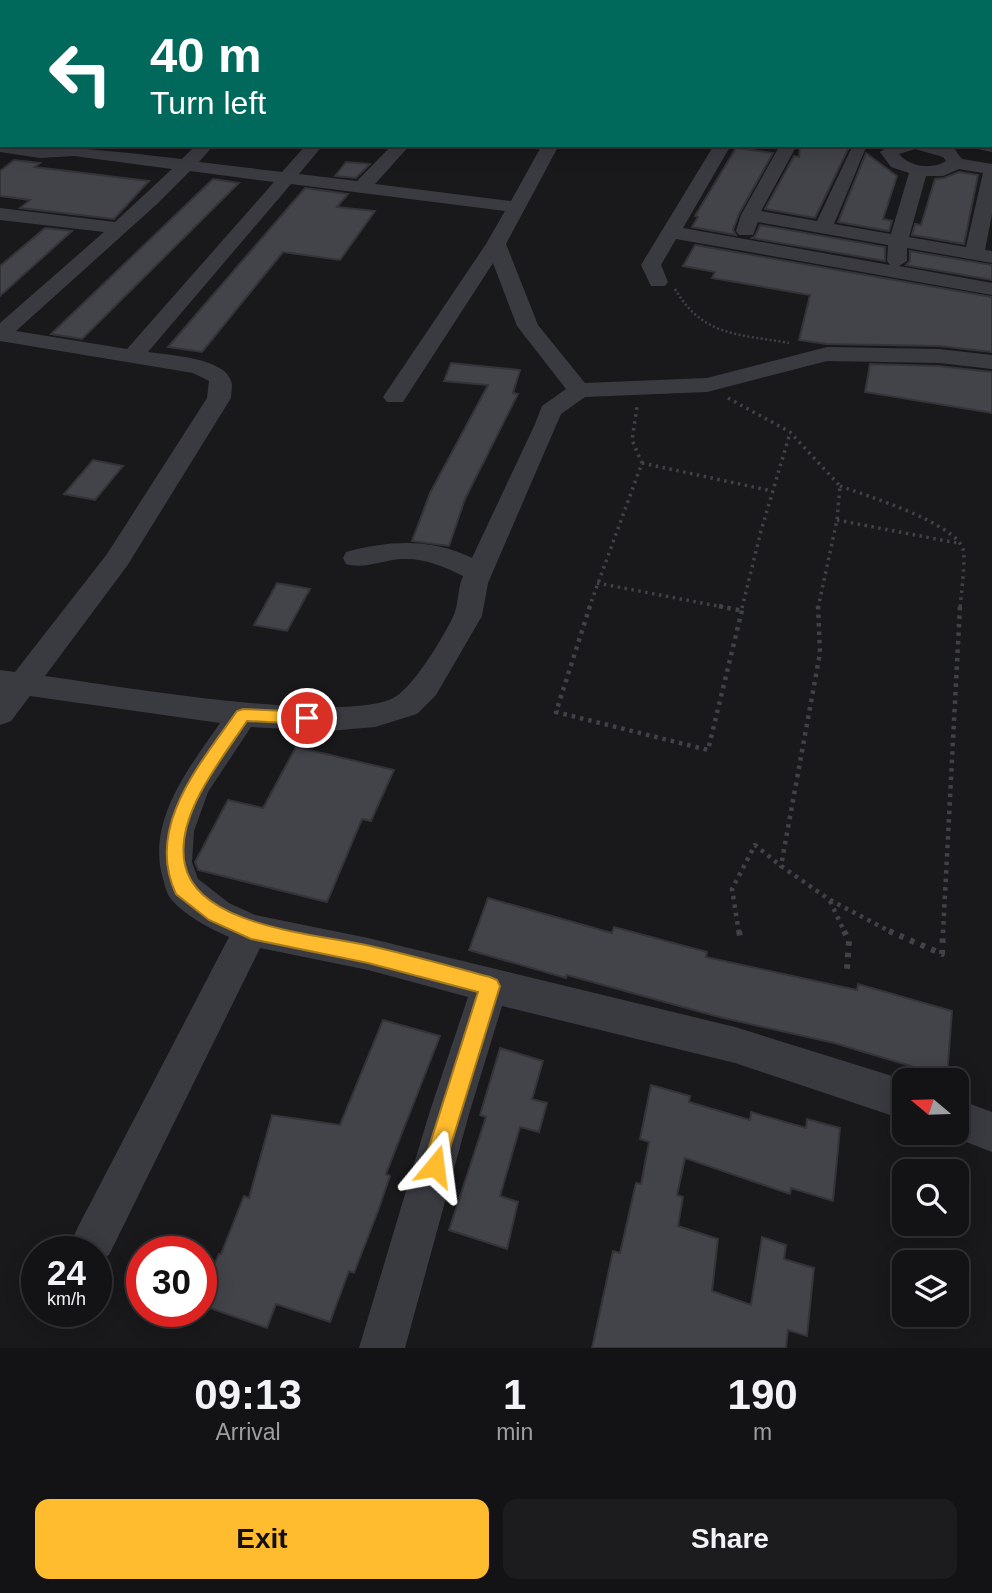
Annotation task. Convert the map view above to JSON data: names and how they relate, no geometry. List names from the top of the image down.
{
  "north": "left",
  "page": {
    "turn": ["40 m", "Turn left"],
    "speed": "24 km/h",
    "limit": "30",
    "eta": [
      "09:13",
      "Arrival",
      "1",
      "min",
      "190",
      "m"
    ],
    "buttons": ["Exit", "Share"]
  }
}
